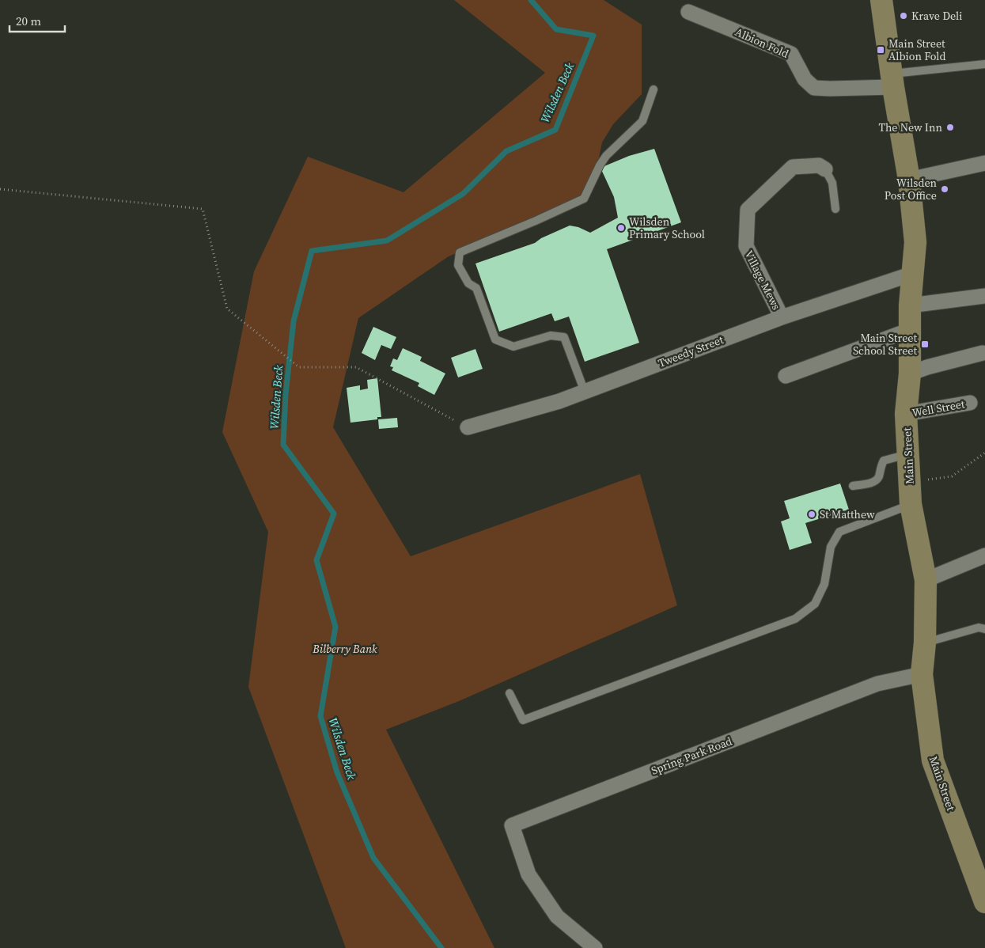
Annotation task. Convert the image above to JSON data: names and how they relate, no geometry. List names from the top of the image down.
{
  "streets": {
    "street": [
      "Albion Fold",
      "Village Mews",
      "Tweedy Street",
      "Well Street",
      "Main Street",
      "Spring Park Road"
    ]
  },
  "crossings": [
    ["Albion Fold", "Main Street"],
    ["Village Mews", "Tweedy Street"],
    ["Tweedy Street", "Main Street"],
    ["Well Street", "Main Street"],
    ["Main Street", "Spring Park Road"]
  ],
  "water": ["Wilsden Beck"],
  "parks": ["Bilberry Bank"],
  "places": {
    "other": [
      "Krave Deli",
      "The New Inn",
      "Wilsden Post Office",
      "Wilsden Primary School",
      "St Matthew"
    ],
    "transit": ["Main Street Albion Fold", "Main Street School Street"]
  },
  "scale_bar": "20 m"
}
